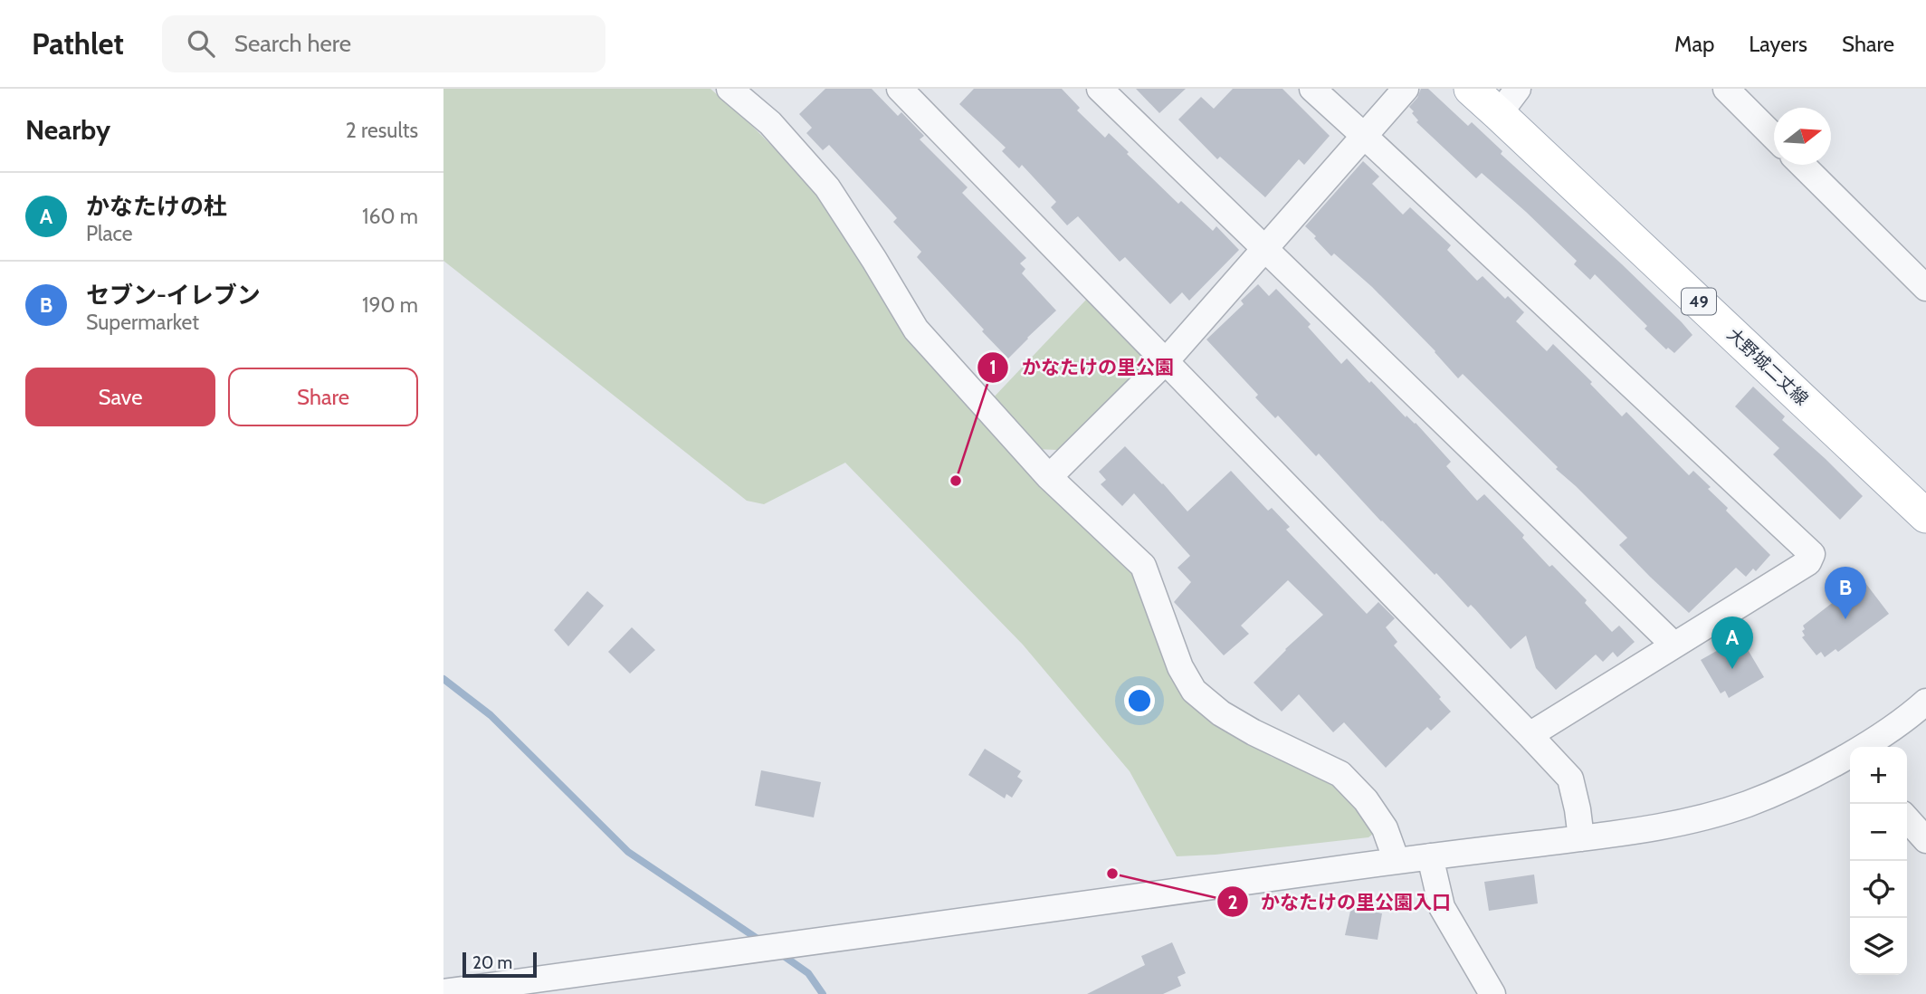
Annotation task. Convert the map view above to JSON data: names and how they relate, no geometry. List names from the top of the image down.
{
  "streets": {
    "main road": ["49", "大野城二丈線"]
  },
  "places": ["かなたけの里公園", "かなたけの里公園入口"],
  "scale_bar": "20 m",
  "north": "right",
  "page": {
    "header": "Pathlet",
    "search": "Search here",
    "nav": ["Map", "Layers", "Share"],
    "heading": ["Nearby", "2 results"],
    "list": [
      {
        "mark": "A",
        "name": "かなたけの杜",
        "note": "Place",
        "value": "160 m"
      },
      {
        "mark": "B",
        "name": "セブン-イレブン",
        "note": "Supermarket",
        "value": "190 m"
      }
    ],
    "buttons": ["Save", "Share"],
    "pins": ["B", "A"],
    "map_buttons": ["+", "−"],
    "scale": "20 m"
  }
}
